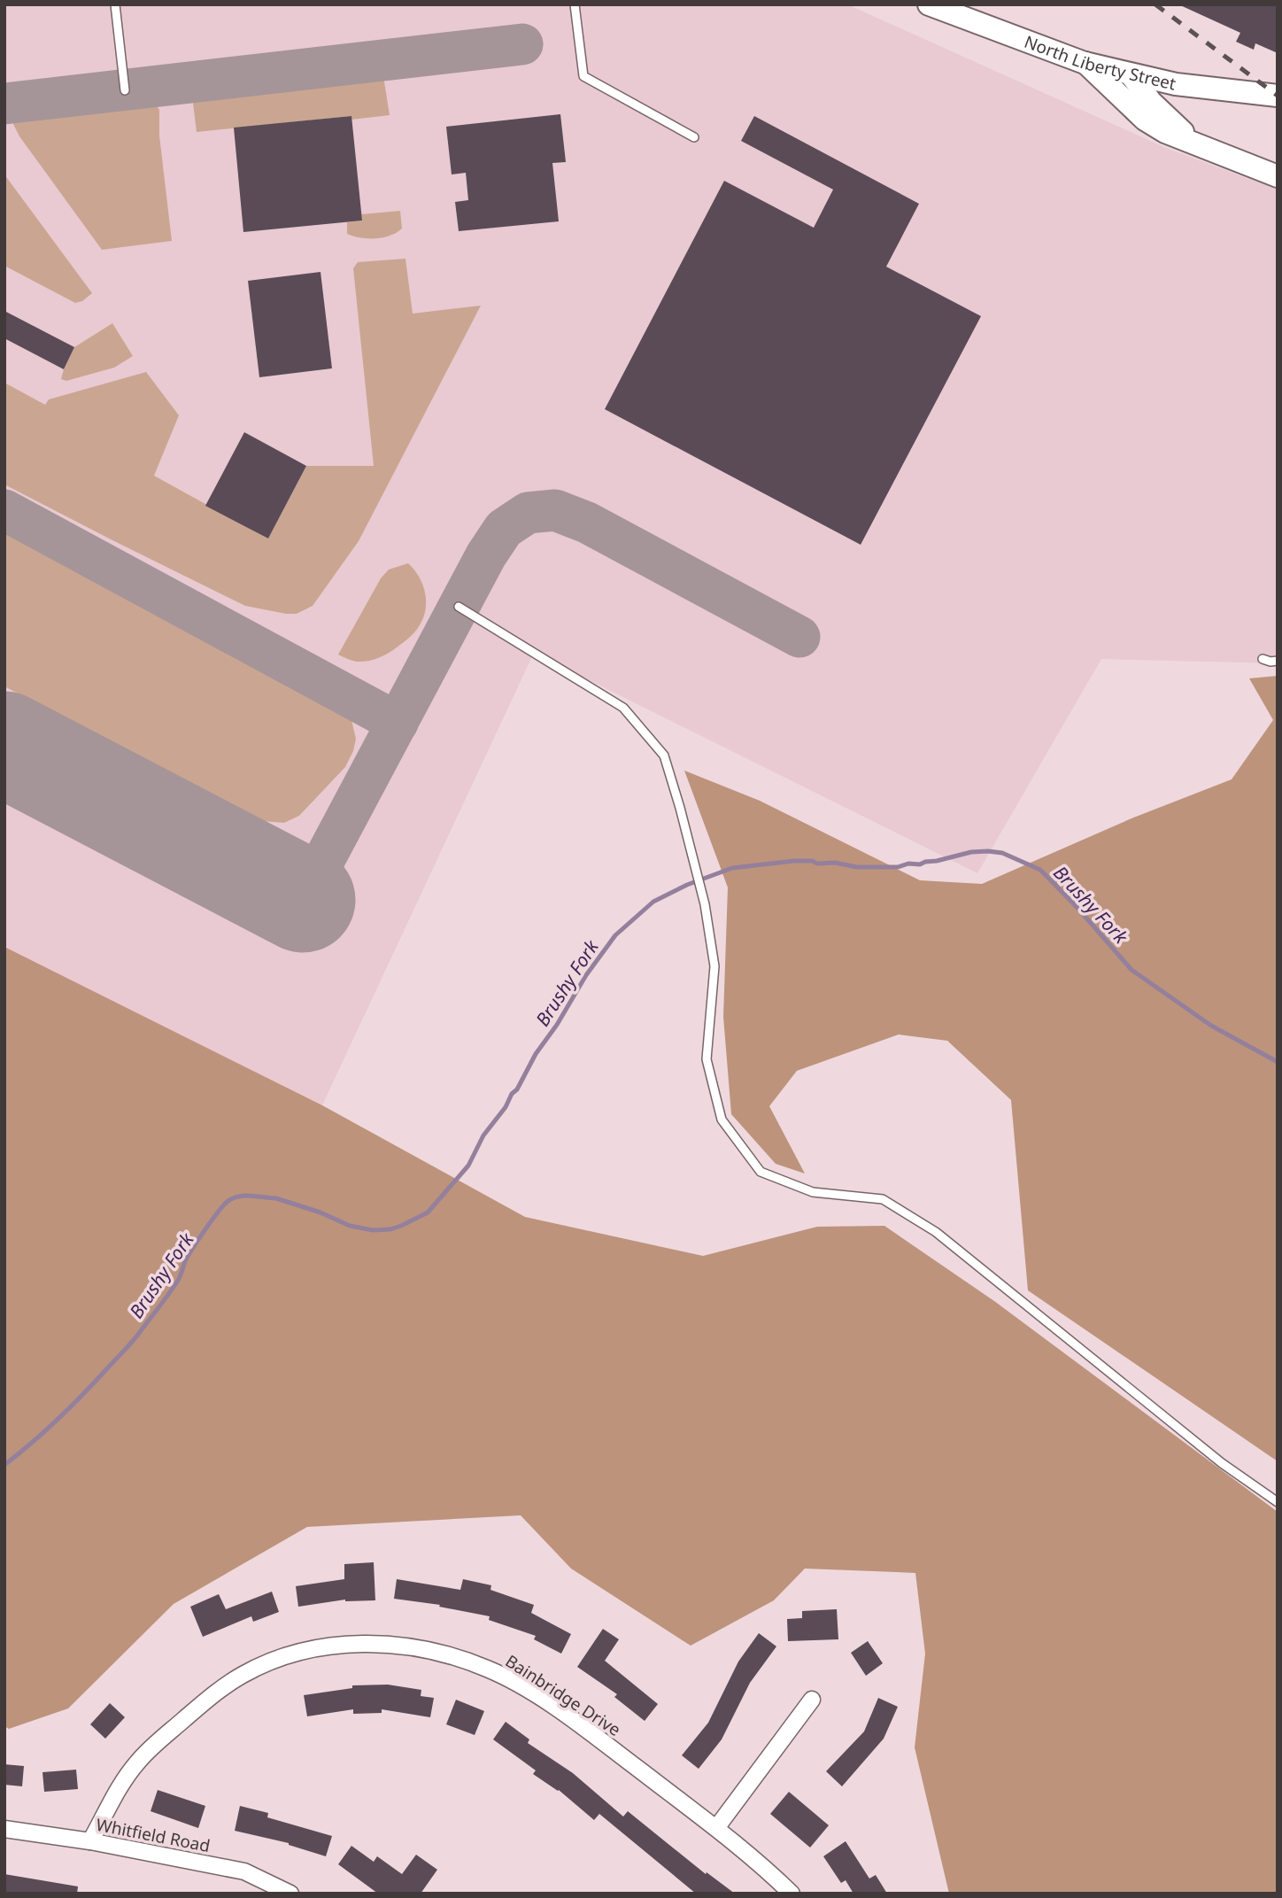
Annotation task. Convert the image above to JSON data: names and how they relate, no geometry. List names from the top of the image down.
{
  "streets": {
    "main road": ["North Liberty Street"],
    "street": ["Bainbridge Drive", "Whitfield Road"]
  },
  "crossings": [
    ["Bainbridge Drive", "Whitfield Road"]
  ],
  "water": ["Brushy Fork"]
}
